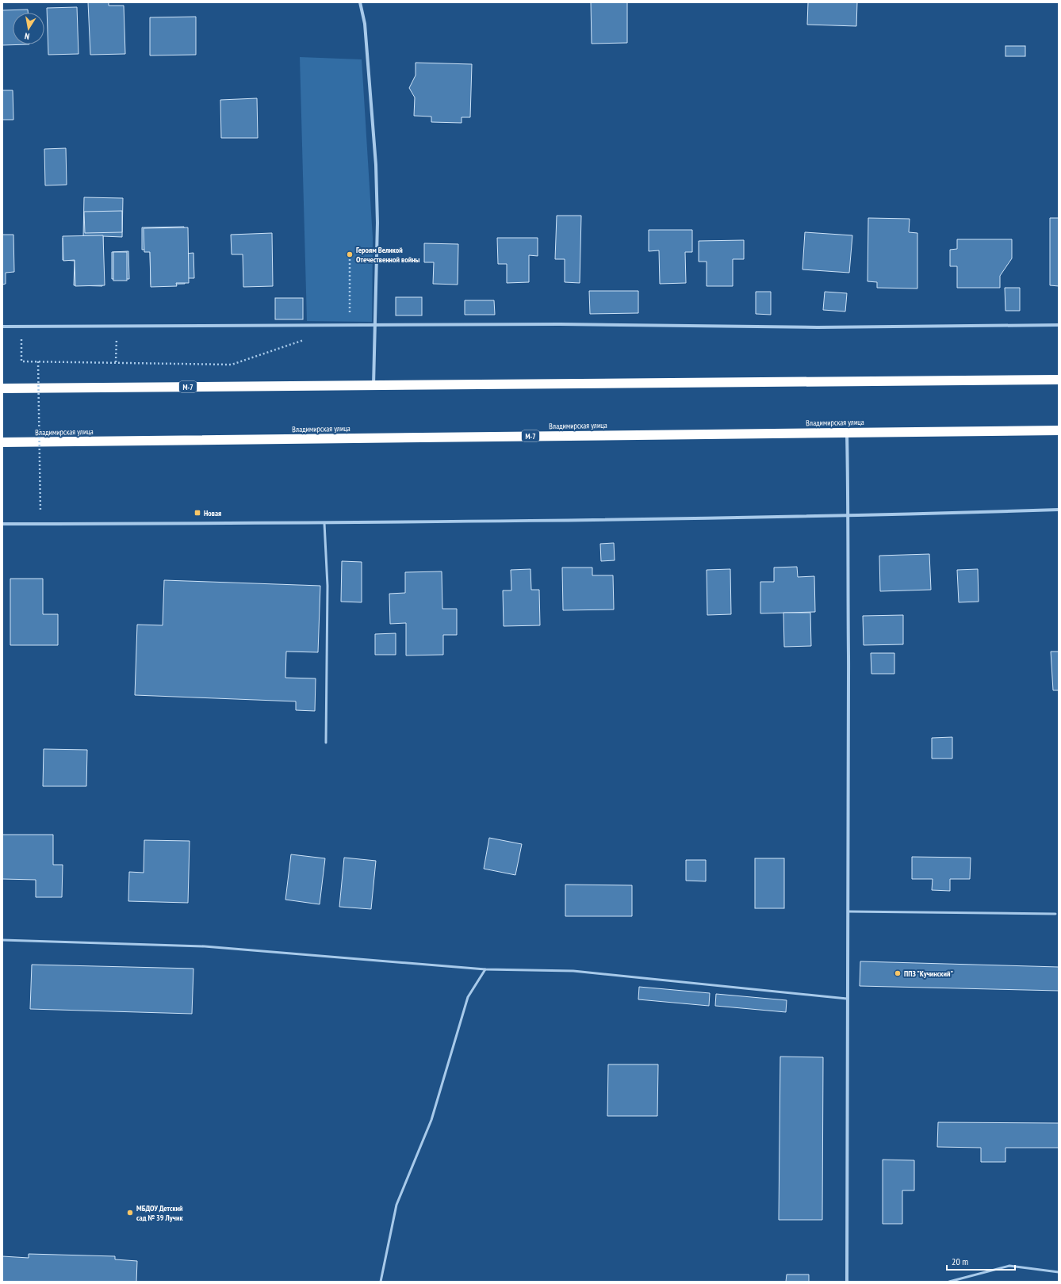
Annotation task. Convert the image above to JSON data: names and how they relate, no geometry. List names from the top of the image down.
{
  "streets": {
    "highway": ["М-7", "Владимирская улица"]
  },
  "places": {
    "other": ["Героям Великой Отечественной войны", "ППЗ \"Кучинский\"", "МБДОУ Детский сад № 39 Лучик"],
    "transit": ["Новая"]
  },
  "scale_bar": "20 m",
  "north": "bottom"
}
